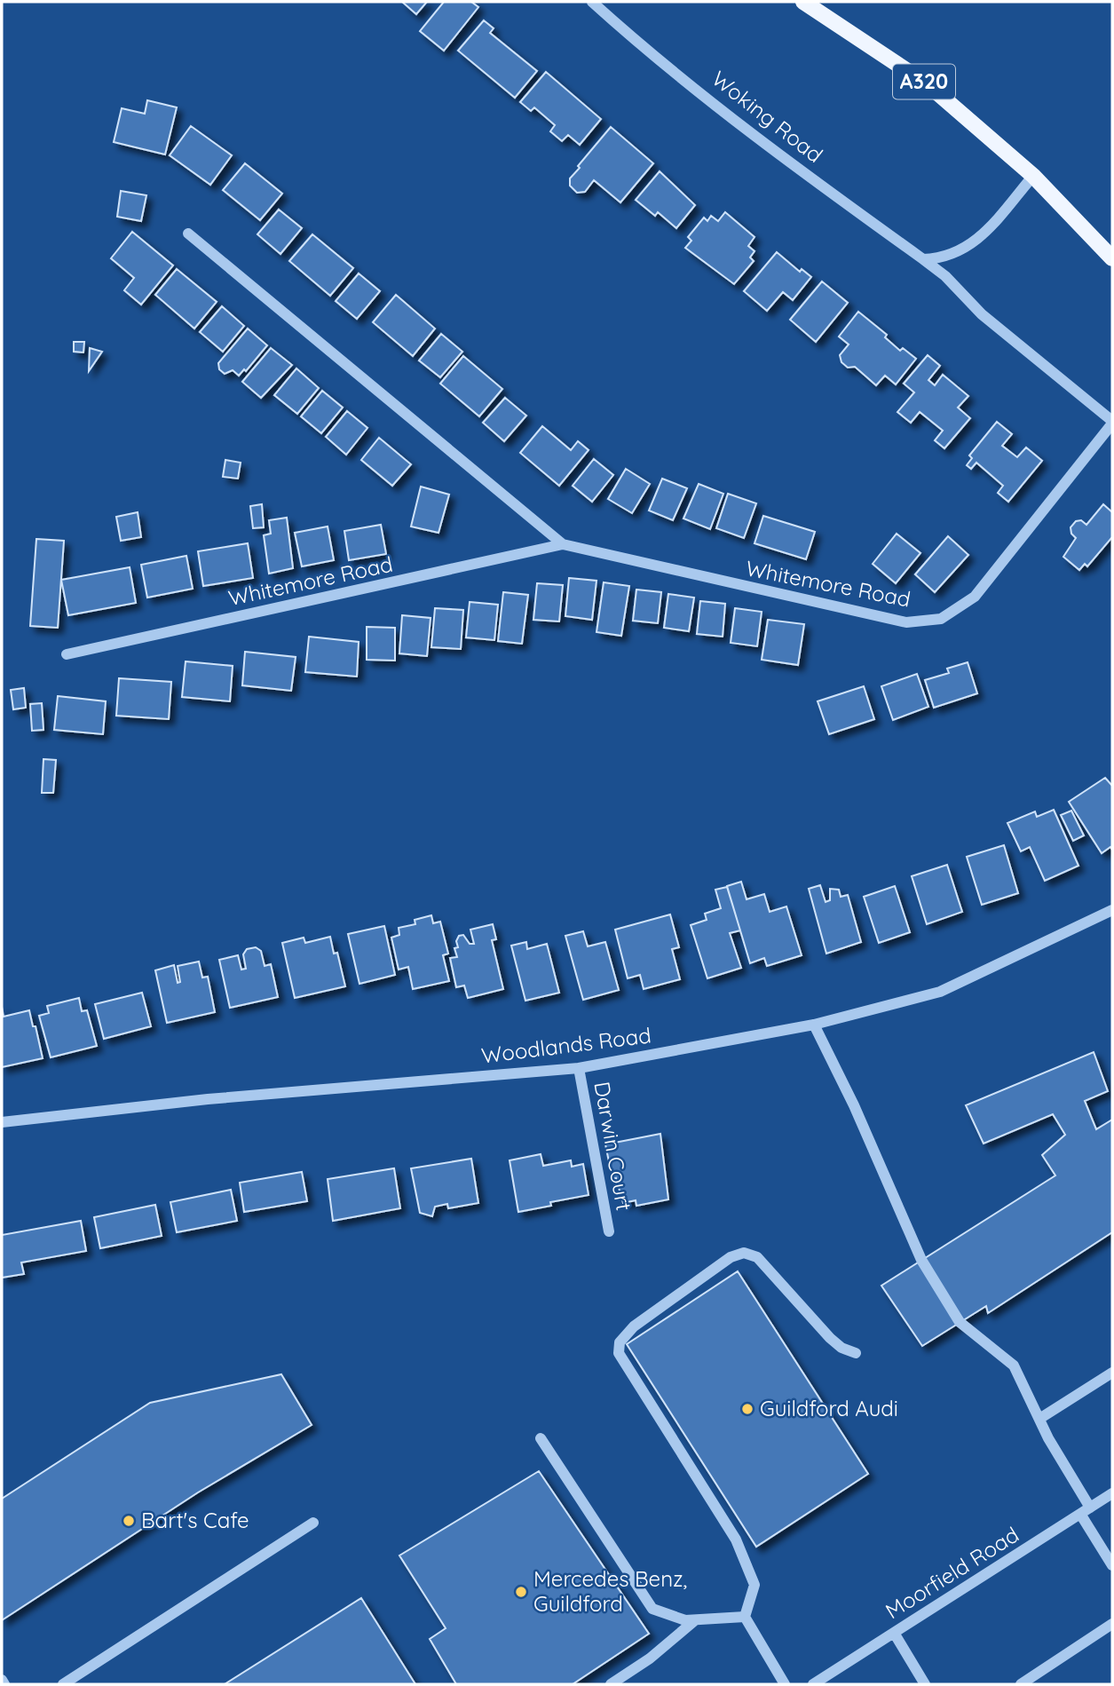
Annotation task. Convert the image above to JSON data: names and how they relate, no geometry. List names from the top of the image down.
{
  "streets": {
    "main road": ["A320"],
    "street": [
      "Woking Road",
      "Whitemore Road",
      "Woodlands Road",
      "Darwin Court",
      "Moorfield Road"
    ]
  },
  "crossings": [
    ["Woking Road", "Whitemore Road"],
    ["Woodlands Road", "Darwin Court"]
  ],
  "places": ["Guildford Audi", "Bart's Cafe", "Mercedes Benz, Guildford"]
}
